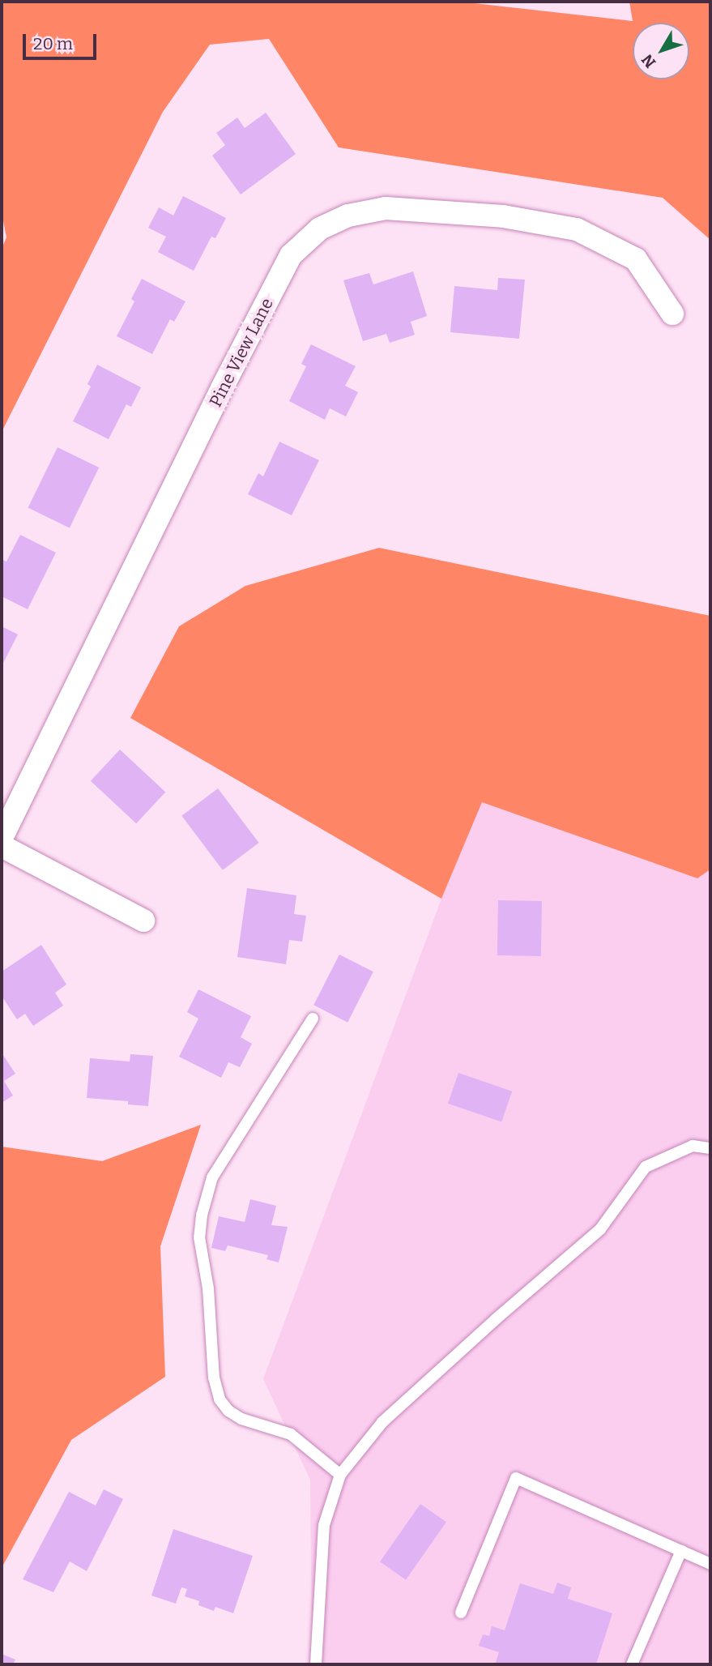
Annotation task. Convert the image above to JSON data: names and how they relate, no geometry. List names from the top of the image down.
{
  "streets": {
    "street": ["Pine View Lane"]
  },
  "scale_bar": "20 m",
  "north": "bottom left"
}
